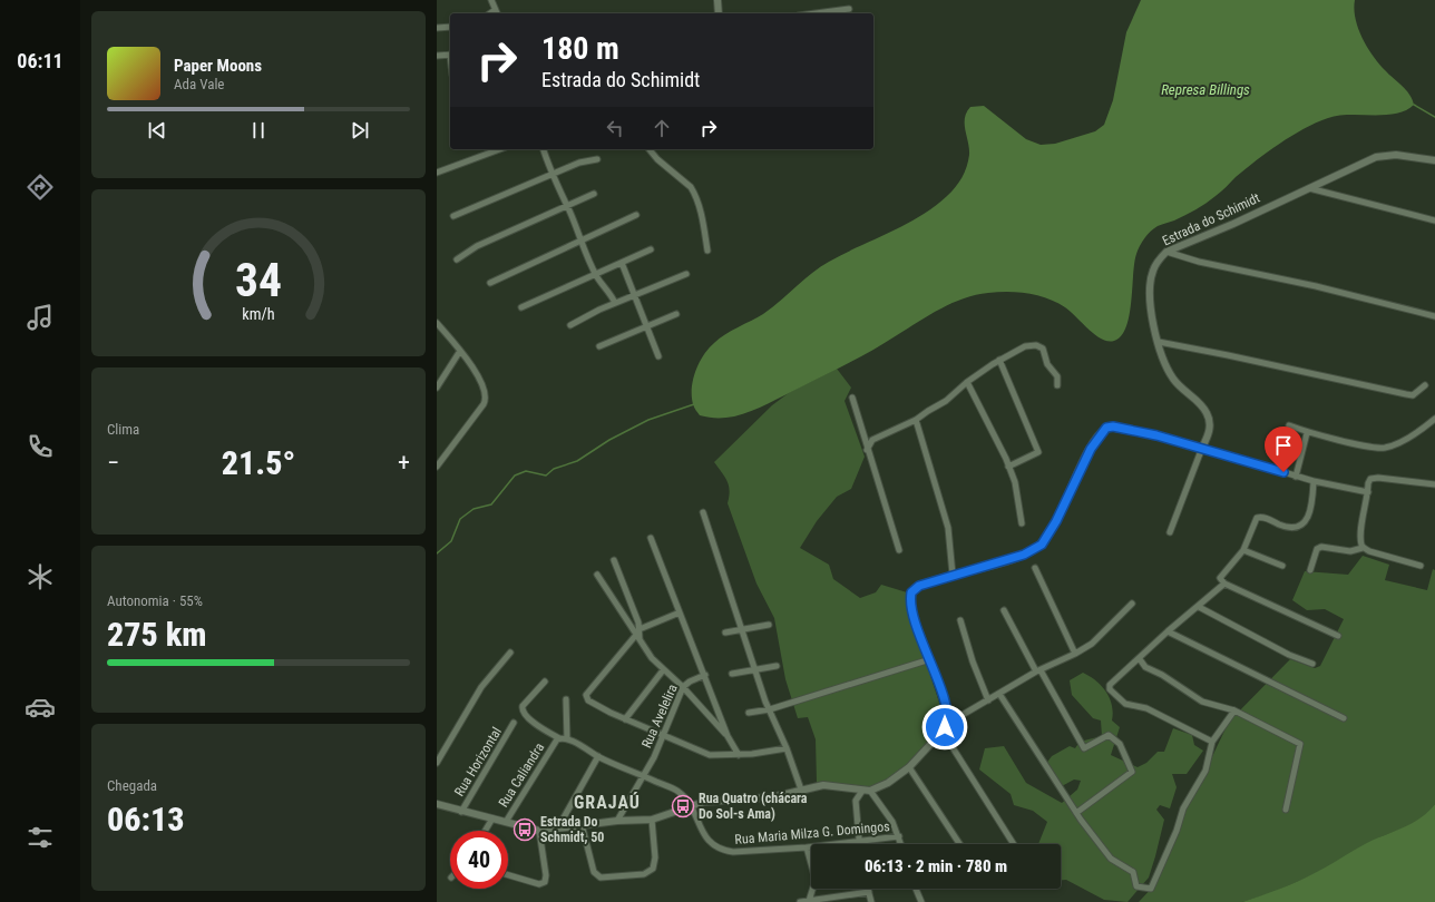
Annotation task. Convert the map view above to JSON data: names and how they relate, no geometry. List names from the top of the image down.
{
  "streets": {
    "street": [
      "Estrada do Schimidt",
      "Rua Avelelira",
      "Rua Horizontal",
      "Rua Caliandra",
      "Rua Maria Milza G. Domingos"
    ]
  },
  "crossings": [
    ["Rua Avelelira", "Rua Maria Milza G. Domingos"],
    ["Rua Caliandra", "Rua Maria Milza G. Domingos"]
  ],
  "districts": ["GRAJAÚ"],
  "water": ["Represa Billings"],
  "places": {
    "bus stop": ["Rua Quatro (chácara Do Sol-s Ama)", "Estrada Do Schmidt, 50"]
  },
  "page": {
    "tabs": "06:11",
    "turn": ["180 m", "Estrada do Schimidt"],
    "song": ["Paper Moons", "Ada Vale"],
    "tile": [
      "Clima",
      ["Autonomia · 55%", "275 km"],
      ["Chegada", "06:13"]
    ],
    "heat": ["−", "21.5°", "+"],
    "limit": "40",
    "trip": "06:13 · 2 min · 780 m",
    "gauge": ["34", "km/h"]
  }
}
